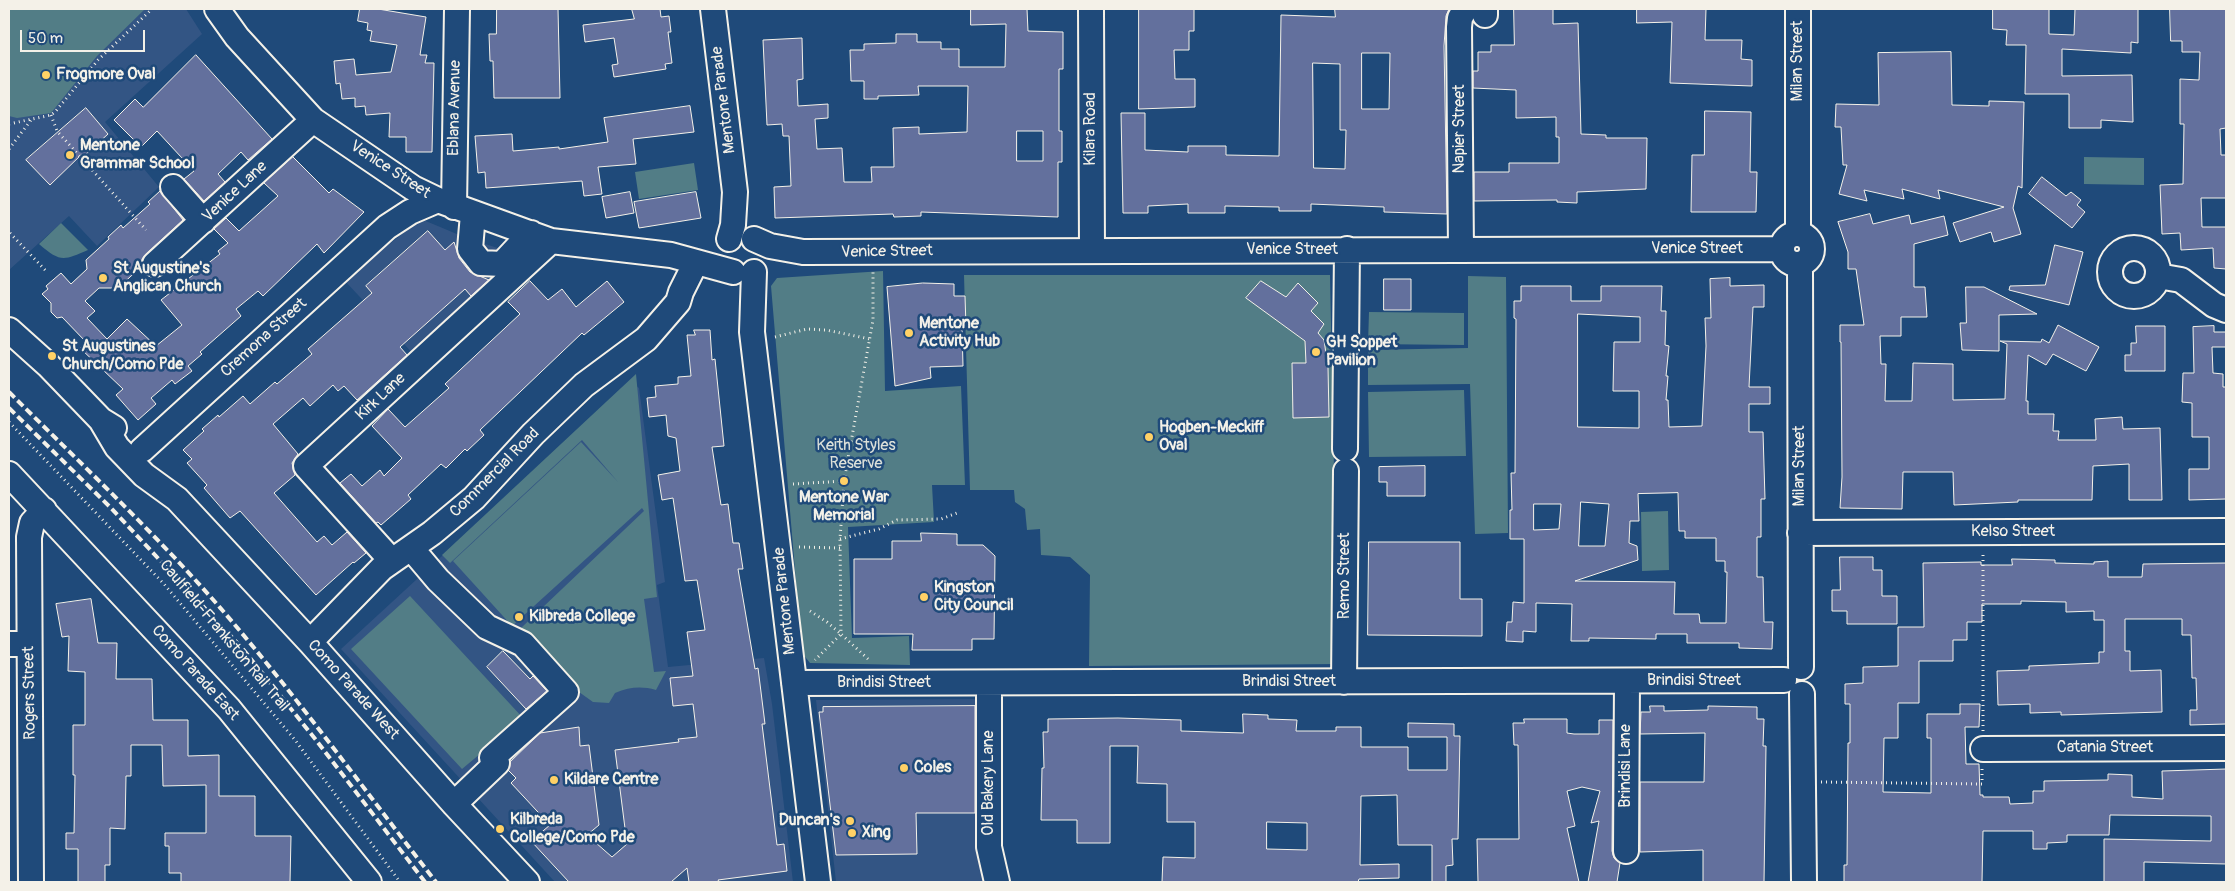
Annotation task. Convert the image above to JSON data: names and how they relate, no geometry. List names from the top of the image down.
{
  "streets": {
    "street": [
      "Milan Street",
      "Mentone Parade",
      "Eblana Avenue",
      "Kilara Road",
      "Napier Street",
      "Venice Street",
      "Venice Lane",
      "Cremona Street",
      "Kirk Lane",
      "Commercial Road",
      "Kelso Street",
      "Remo Street",
      "Como Parade East",
      "Brindisi Street",
      "Como Parade West",
      "Rogers Street",
      "Catania Street",
      "Brindisi Lane",
      "Old Bakery Lane"
    ],
    "path": ["Caulfield-Frankston Rail Trail"]
  },
  "crossings": [
    ["Milan Street", "Venice Street"],
    ["Milan Street", "Kelso Street"],
    ["Milan Street", "Brindisi Street"],
    ["Mentone Parade", "Venice Street"],
    ["Mentone Parade", "Brindisi Street"],
    ["Eblana Avenue", "Venice Street"],
    ["Eblana Avenue", "Cremona Street"],
    ["Eblana Avenue", "Kirk Lane"],
    ["Kilara Road", "Venice Street"],
    ["Napier Street", "Venice Street"],
    ["Venice Street", "Venice Lane"],
    ["Venice Street", "Cremona Street"],
    ["Venice Street", "Kirk Lane"],
    ["Venice Street", "Commercial Road"],
    ["Venice Street", "Remo Street"],
    ["Cremona Street", "Como Parade West"],
    ["Kirk Lane", "Commercial Road"],
    ["Commercial Road", "Como Parade West"],
    ["Remo Street", "Brindisi Street"],
    ["Como Parade East", "Rogers Street"],
    ["Brindisi Street", "Brindisi Lane"],
    ["Brindisi Street", "Old Bakery Lane"]
  ],
  "parks": ["Keith Styles Reserve"],
  "places": [
    "Frogmore Oval",
    "Mentone Grammar School",
    "St Augustine's Anglican Church",
    "Mentone Activity Hub",
    "GH Soppet Pavilion",
    "St Augustines Church/Como Pde",
    "Hogben-Meckiff Oval",
    "Mentone War Memorial",
    "Kingston City Council",
    "Kilbreda College",
    "Coles",
    "Kildare Centre",
    "Duncan's",
    "Kilbreda College/Como Pde",
    "Xing"
  ],
  "scale_bar": "50 m"
}
